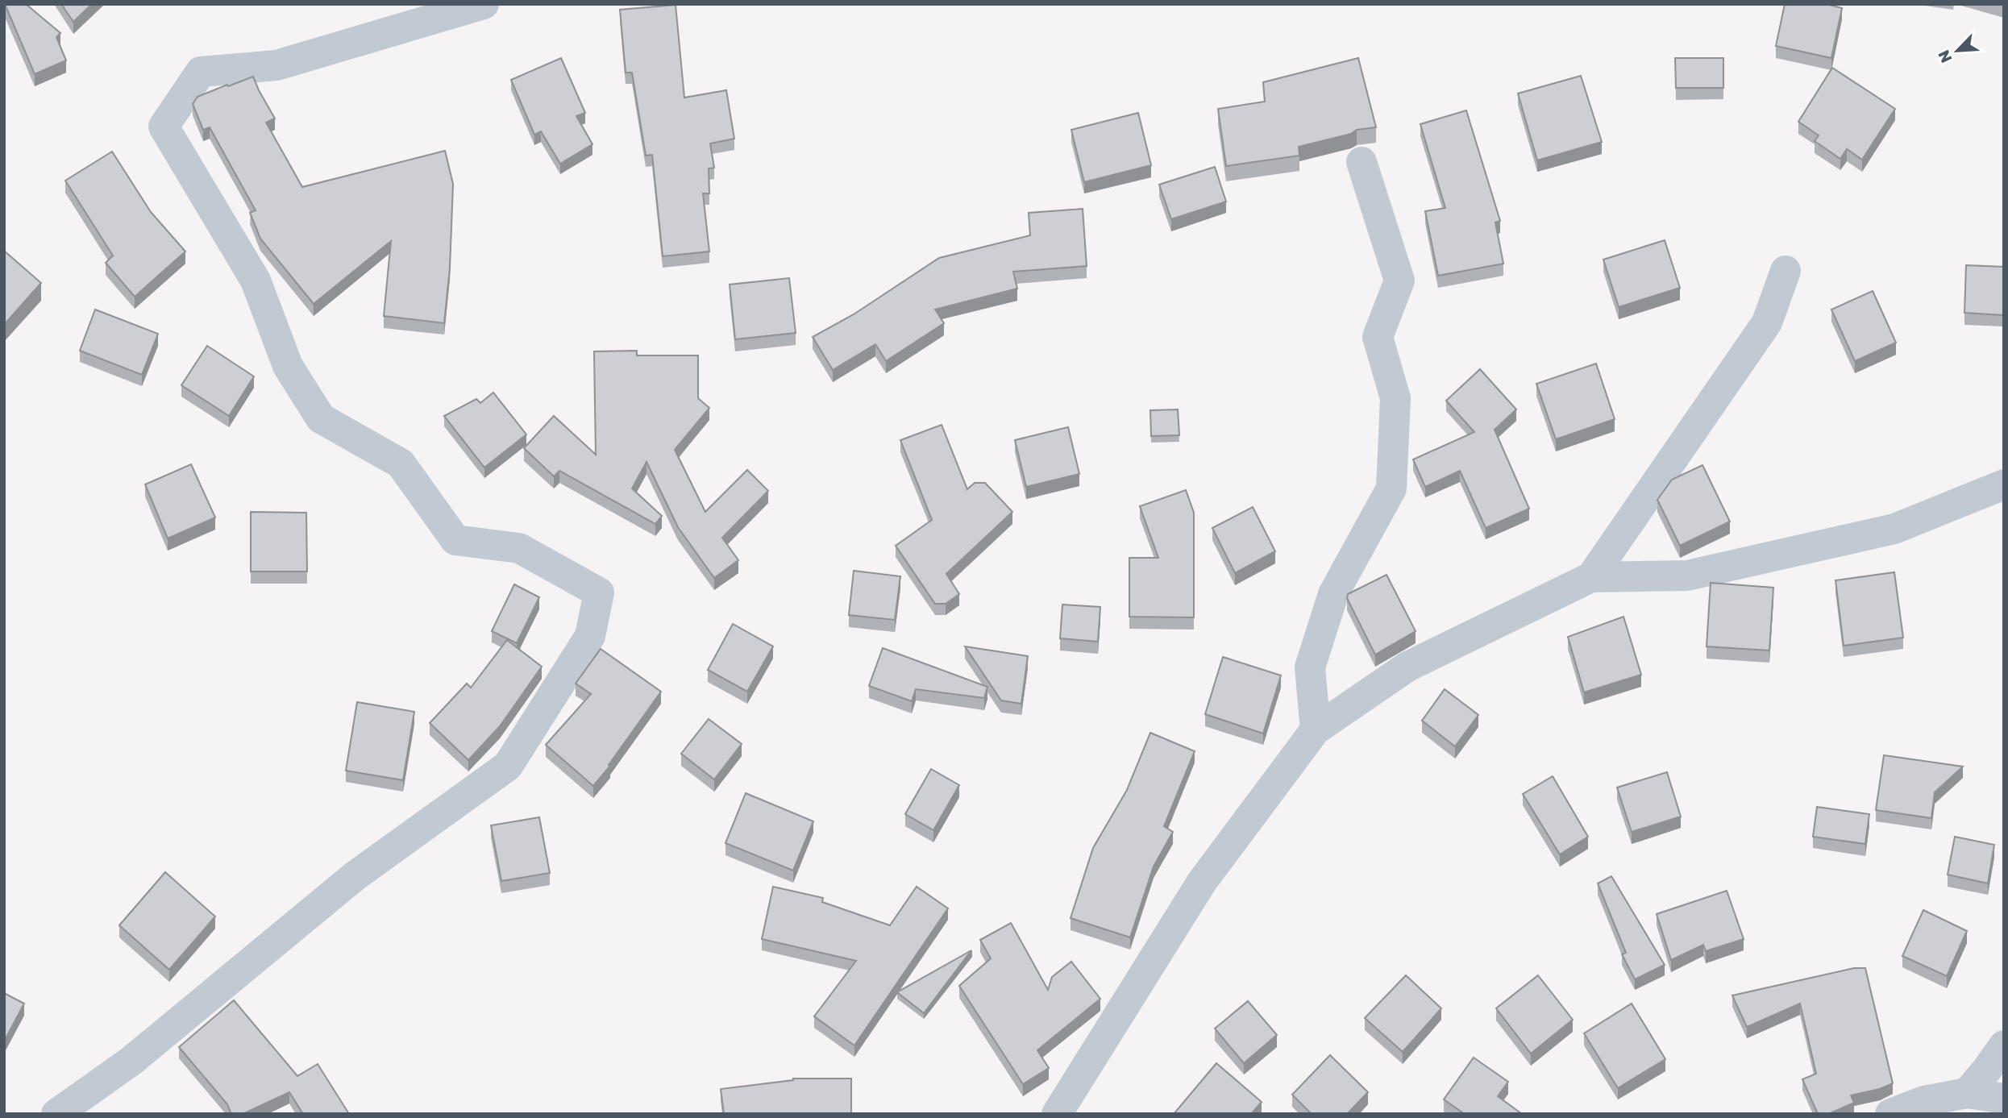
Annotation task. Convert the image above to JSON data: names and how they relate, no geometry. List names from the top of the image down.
{
  "north": "bottom left"
}
